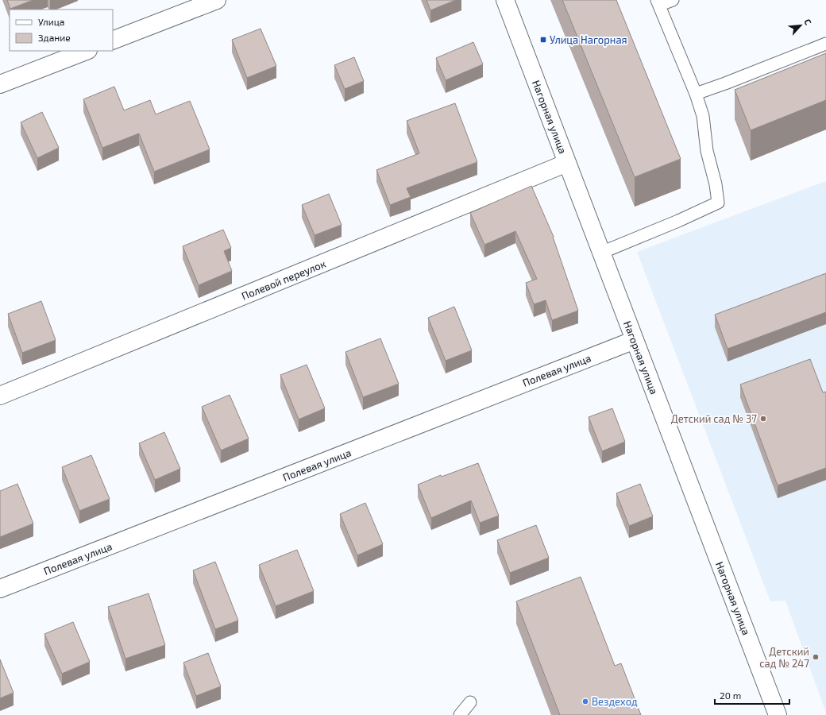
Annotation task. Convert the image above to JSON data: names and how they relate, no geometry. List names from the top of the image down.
{
  "streets": {
    "street": ["Нагорная улица", "Полевой переулок", "Полевая улица"]
  },
  "crossings": [
    ["Нагорная улица", "Полевой переулок"],
    ["Нагорная улица", "Полевая улица"]
  ],
  "places": {
    "transit": ["Улица Нагорная"],
    "other": ["Детский сад № 37", "Детский сад № 247", "Вездеход"]
  },
  "legend": ["Улица", "Здание"],
  "scale_bar": "20 m",
  "north": "top right"
}
